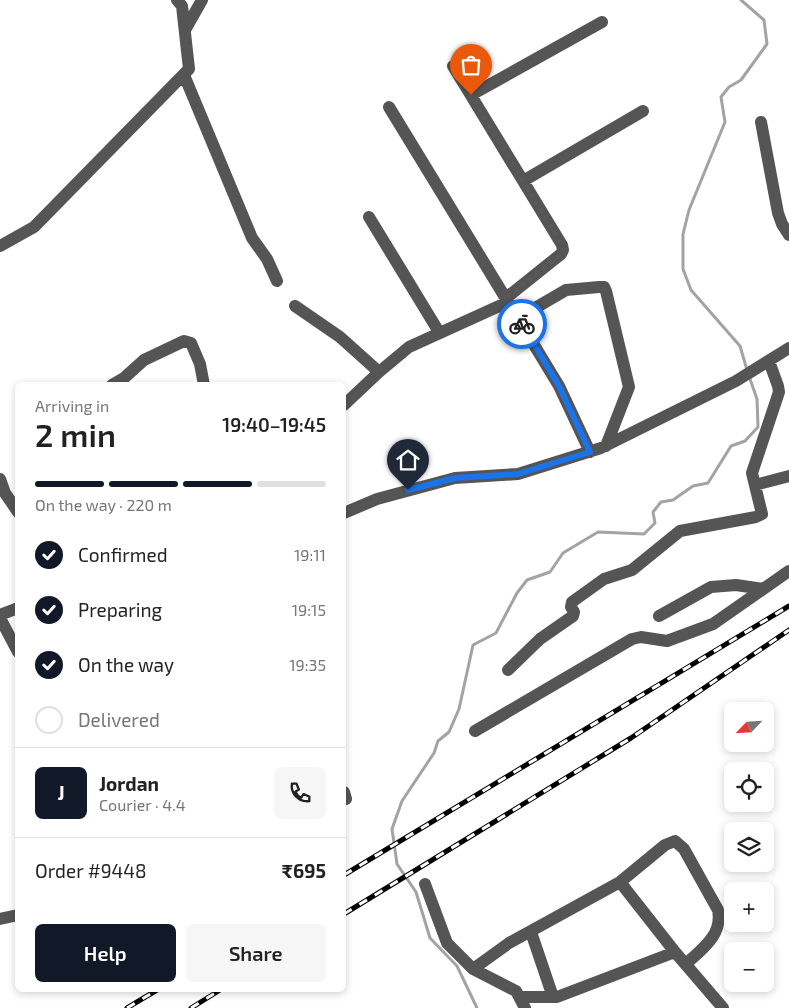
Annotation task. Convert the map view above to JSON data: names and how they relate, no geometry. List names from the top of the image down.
{
  "north": "bottom left",
  "page": {
    "heading": ["2 min", "Arriving in", "19:40–19:45"],
    "panel": [
      "Jordan",
      "Courier · 4.4",
      "Order #9448",
      "₹695"
    ],
    "bar": "On the way · 220 m",
    "list": [
      ["Confirmed", "19:11"],
      ["Preparing", "19:15"],
      ["On the way", "19:35"],
      "Delivered"
    ],
    "map_buttons": ["+", "−"],
    "round": "J",
    "buttons": ["Help", "Share"]
  }
}
